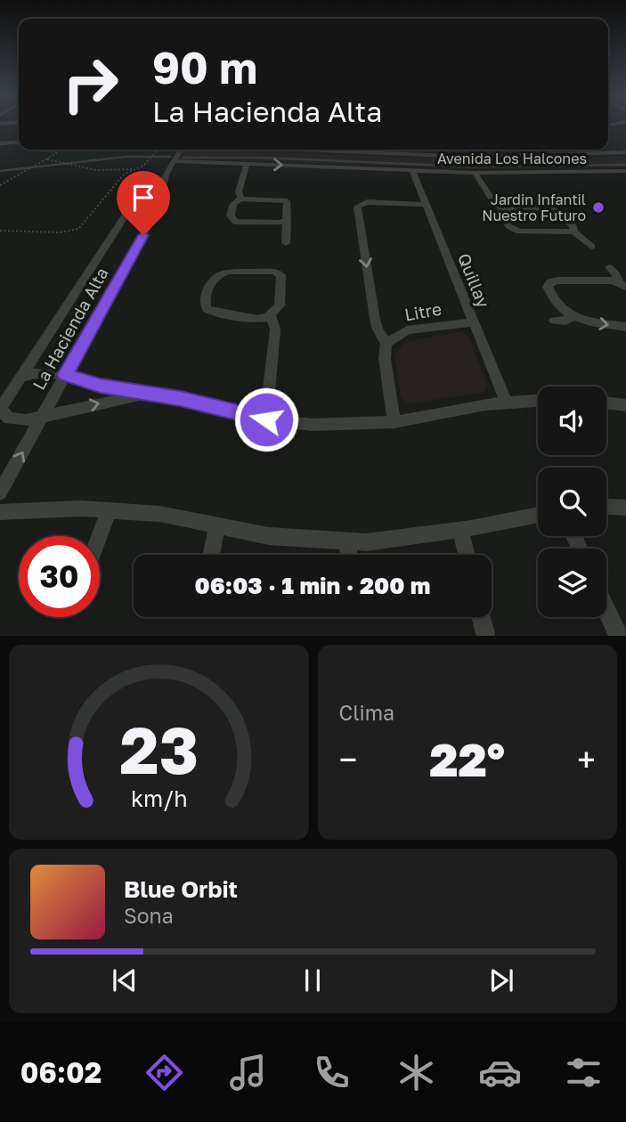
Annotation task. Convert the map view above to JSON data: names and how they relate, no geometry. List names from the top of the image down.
{
  "streets": {
    "street": [
      "Avenida Los Halcones",
      "Quillay",
      "Litre",
      "La Hacienda Alta"
    ]
  },
  "crossings": [
    ["Avenida Los Halcones", "Quillay"],
    ["Avenida Los Halcones", "La Hacienda Alta"],
    ["Quillay", "Litre"]
  ],
  "places": ["Jardin Infantil Nuestro Futuro"],
  "page": {
    "turn": ["90 m", "La Hacienda Alta"],
    "limit": "30",
    "trip": "06:03 · 1 min · 200 m",
    "tile": "Clima",
    "heat": ["−", "22°", "+"],
    "song": ["Blue Orbit", "Sona"],
    "tabs": "06:02",
    "gauge": ["23", "km/h"]
  }
}
